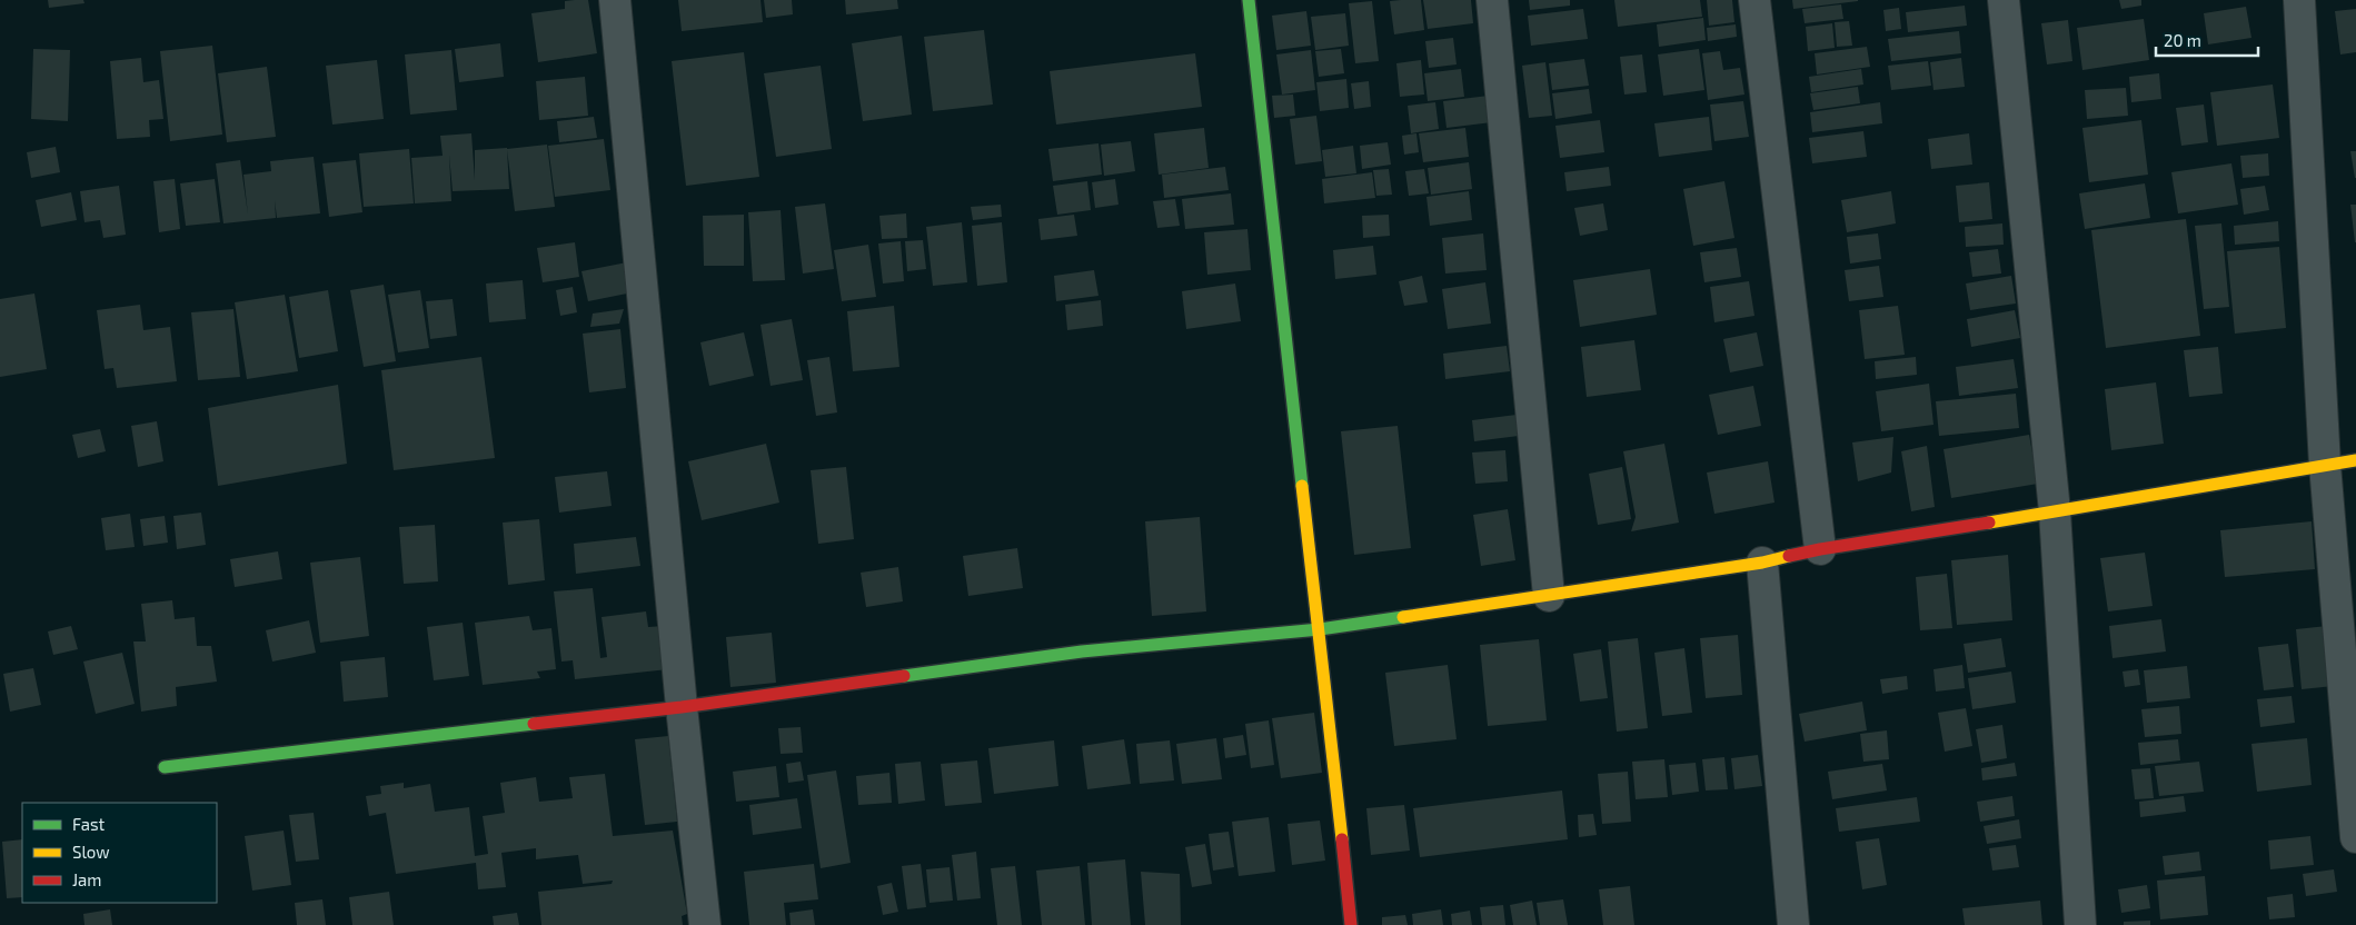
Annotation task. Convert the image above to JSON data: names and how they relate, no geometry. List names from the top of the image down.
{
  "legend": ["Fast", "Slow", "Jam"],
  "scale_bar": "20 m"
}
